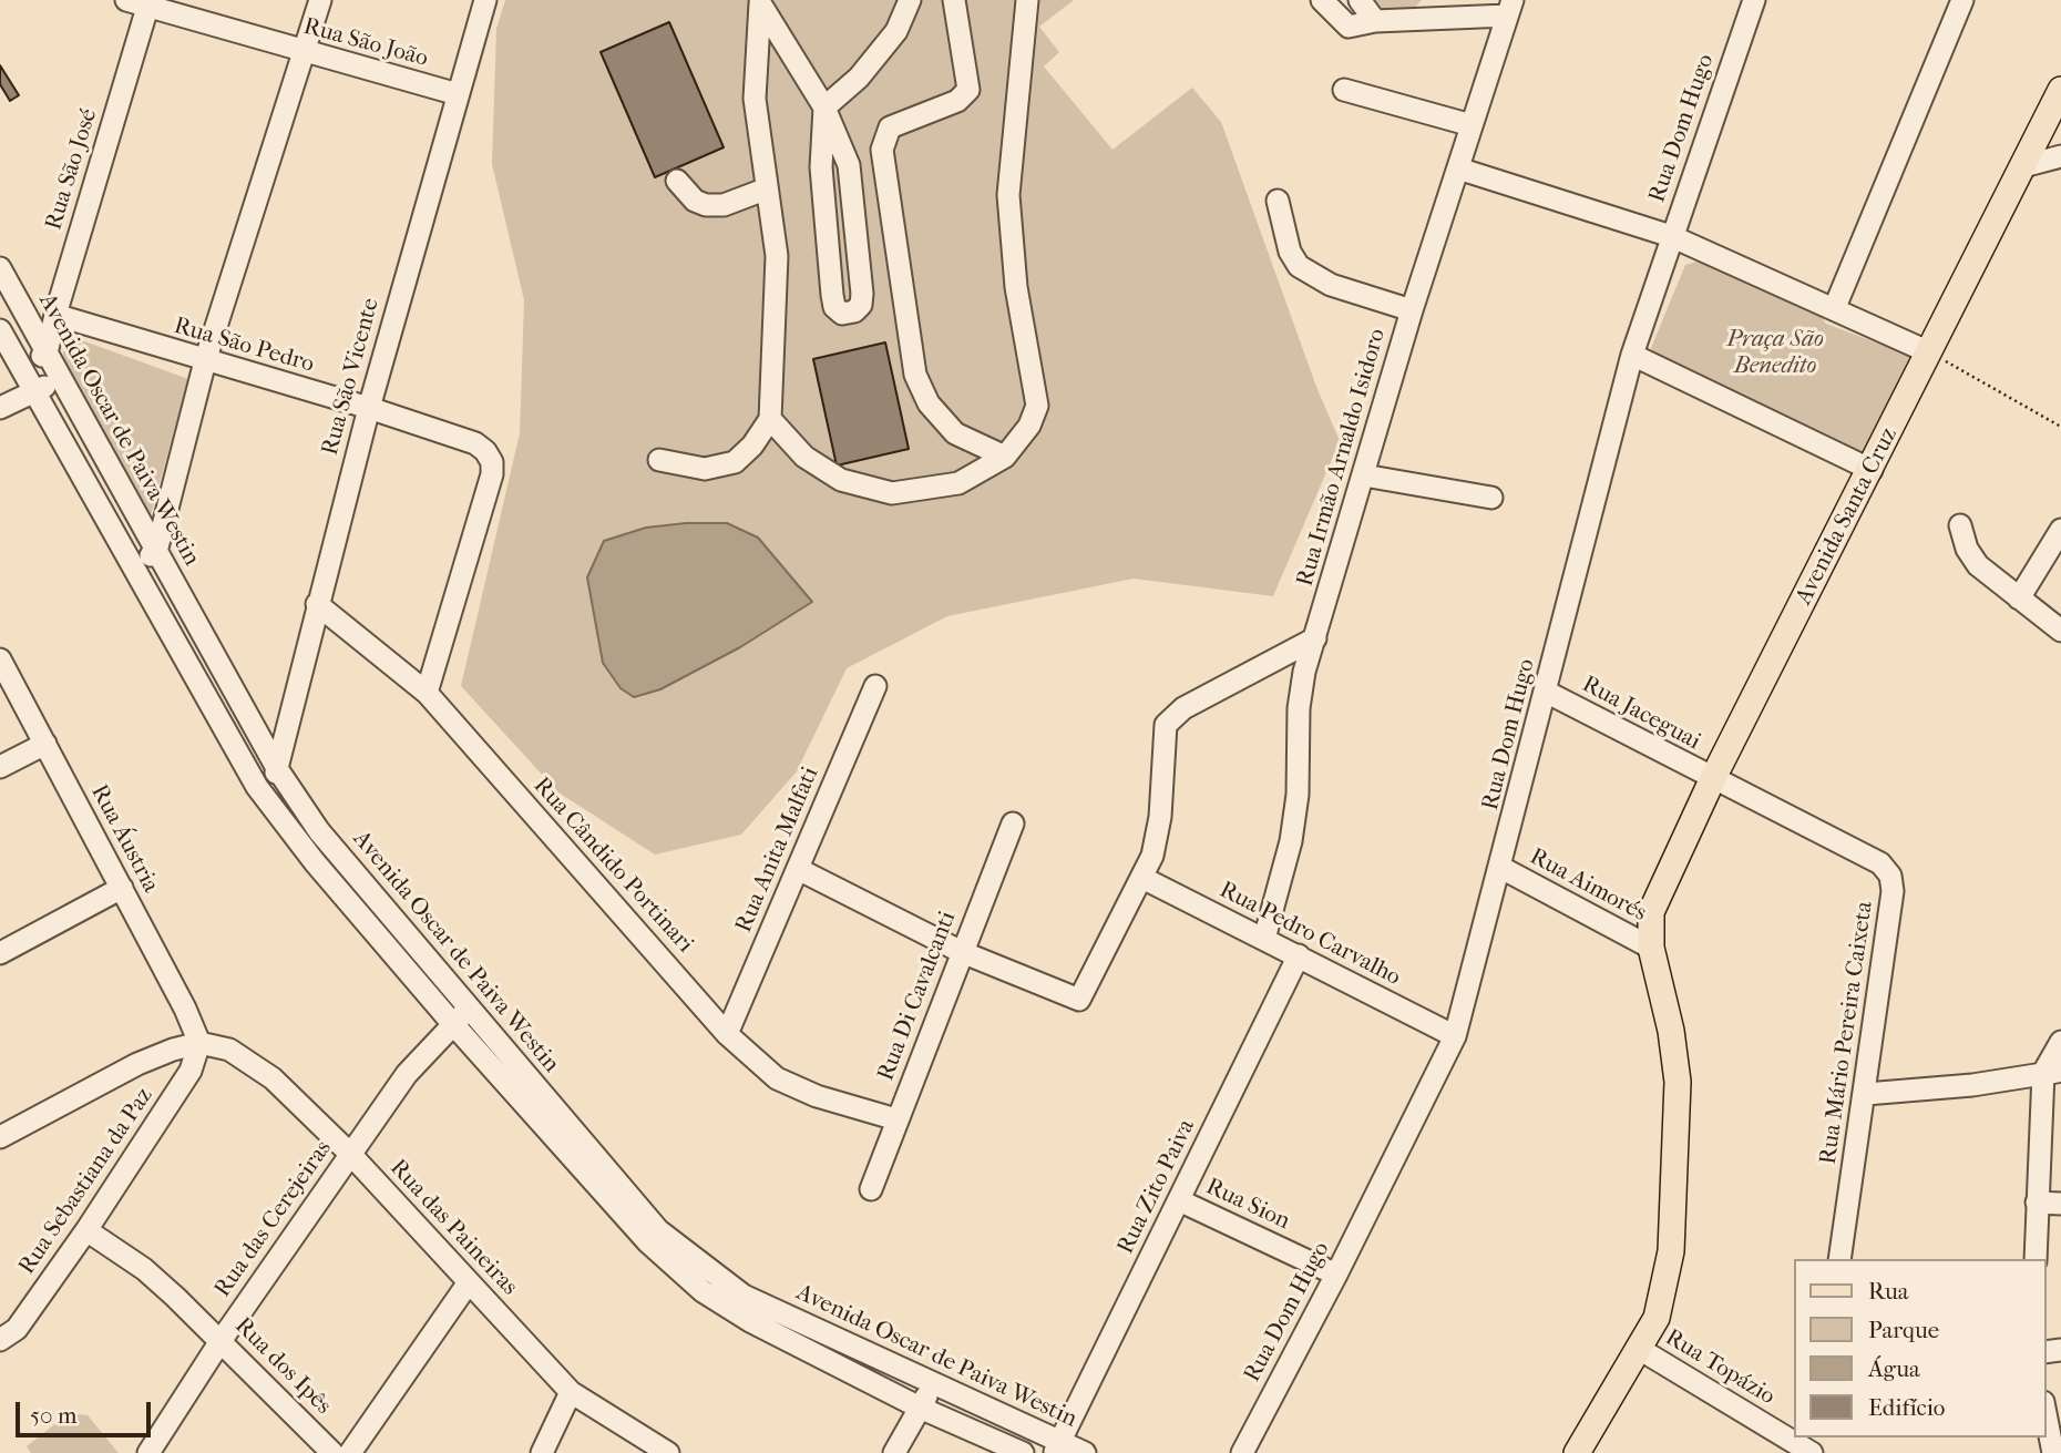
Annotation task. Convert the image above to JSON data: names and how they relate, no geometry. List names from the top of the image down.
{
  "streets": {
    "main road": ["Avenida Santa Cruz"],
    "street": [
      "Rua São João",
      "Rua Dom Hugo",
      "Rua São José",
      "Rua São Pedro",
      "Rua São Vicente",
      "Avenida Oscar de Paiva Westin",
      "Rua Irmão Arnaldo Isidoro",
      "Rua Jaceguai",
      "Rua Áustria",
      "Rua Anita Malfati",
      "Rua Cândido Portinari",
      "Rua Aimorés",
      "Rua Pedro Carvalho",
      "Rua Di Cavalcanti",
      "Rua Mário Pereira Caixeta",
      "Rua Sebastiana da Paz",
      "Rua Zito Paiva",
      "Rua Sion",
      "Rua das Cerejeiras",
      "Rua das Paineiras",
      "Rua dos Ipês",
      "Rua Topázio"
    ]
  },
  "crossings": [
    ["Rua São João", "Rua São José"],
    ["Rua São João", "Rua São Vicente"],
    ["Rua Dom Hugo", "Rua Jaceguai"],
    ["Rua Dom Hugo", "Rua Aimorés"],
    ["Rua Dom Hugo", "Rua Pedro Carvalho"],
    ["Rua Dom Hugo", "Rua Sion"],
    ["Rua São José", "Rua São Pedro"],
    ["Rua São José", "Avenida Oscar de Paiva Westin"],
    ["Rua São Pedro", "Rua São Vicente"],
    ["Rua São Pedro", "Rua Cândido Portinari"],
    ["Rua São Vicente", "Avenida Oscar de Paiva Westin"],
    ["Rua São Vicente", "Rua Cândido Portinari"],
    ["Avenida Oscar de Paiva Westin", "Rua Zito Paiva"],
    ["Avenida Oscar de Paiva Westin", "Rua das Cerejeiras"],
    ["Rua Irmão Arnaldo Isidoro", "Rua Pedro Carvalho"],
    ["Avenida Santa Cruz", "Rua Jaceguai"],
    ["Avenida Santa Cruz", "Rua Aimorés"],
    ["Avenida Santa Cruz", "Rua Mário Pereira Caixeta"],
    ["Avenida Santa Cruz", "Rua Topázio"],
    ["Rua Jaceguai", "Rua Mário Pereira Caixeta"],
    ["Rua Áustria", "Rua Sebastiana da Paz"],
    ["Rua Áustria", "Rua das Paineiras"],
    ["Rua Anita Malfati", "Rua Cândido Portinari"],
    ["Rua Cândido Portinari", "Rua Di Cavalcanti"],
    ["Rua Pedro Carvalho", "Rua Zito Paiva"],
    ["Rua Sebastiana da Paz", "Rua das Paineiras"],
    ["Rua Sebastiana da Paz", "Rua dos Ipês"],
    ["Rua Zito Paiva", "Rua Sion"],
    ["Rua das Cerejeiras", "Rua das Paineiras"],
    ["Rua das Cerejeiras", "Rua dos Ipês"]
  ],
  "parks": ["Praça São Benedito"],
  "legend": [
    "Rua",
    "Parque",
    "Água",
    "Edifício"
  ],
  "scale_bar": "50 m"
}
